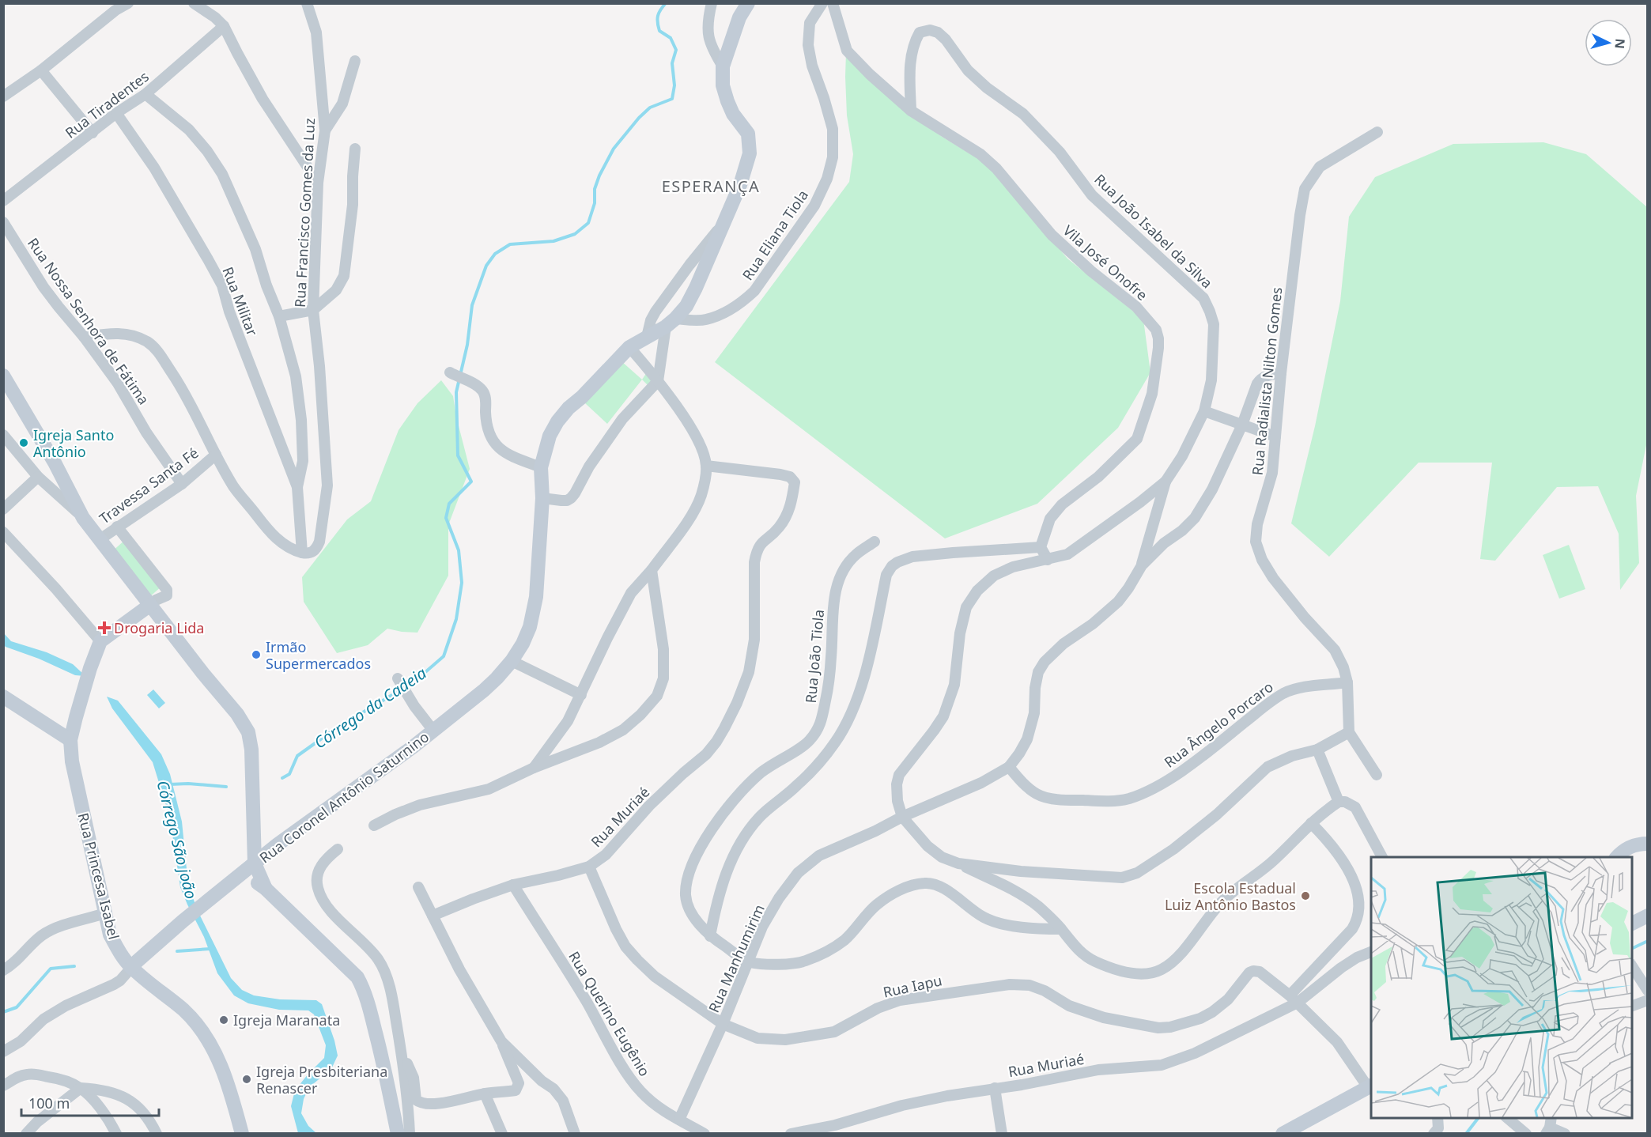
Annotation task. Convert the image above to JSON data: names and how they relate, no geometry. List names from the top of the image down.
{
  "streets": {
    "main road": ["Rua Coronel Antônio Saturnino", "Rua Princesa Isabel"],
    "street": [
      "Rua Tiradentes",
      "Rua Francisco Gomes da Luz",
      "Rua João Isabel da Silva",
      "Rua Eliana Tiola",
      "Vila José Onofre",
      "Rua Militar",
      "Rua Nossa Senhora de Fátima",
      "Rua Radialista Nilton Gomes",
      "Travessa Santa Fé",
      "Rua João Tiola",
      "Rua Ângelo Porcaro",
      "Rua Muriaé",
      "Rua Manhumirim",
      "Rua Iapu",
      "Rua Querino Eugênio"
    ]
  },
  "crossings": [
    ["Rua Tiradentes", "Rua Militar"],
    ["Rua João Isabel da Silva", "Vila José Onofre"],
    ["Rua João Isabel da Silva", "Rua Manhumirim"],
    ["Rua Eliana Tiola", "Rua Coronel Antônio Saturnino"],
    ["Rua Nossa Senhora de Fátima", "Travessa Santa Fé"],
    ["Rua Radialista Nilton Gomes", "Rua Ângelo Porcaro"],
    ["Rua João Tiola", "Rua Manhumirim"],
    ["Rua Ângelo Porcaro", "Rua Manhumirim"],
    ["Rua Coronel Antônio Saturnino", "Rua Princesa Isabel"],
    ["Rua Muriaé", "Rua Iapu"],
    ["Rua Muriaé", "Rua Querino Eugênio"],
    ["Rua Manhumirim", "Rua Iapu"],
    ["Rua Manhumirim", "Rua Querino Eugênio"]
  ],
  "districts": ["ESPERANÇA"],
  "water": ["Córrego da Cadeia", "Córrego São joão"],
  "places": {
    "other": [
      "Igreja Santo Antônio",
      "Irmão Supermercados",
      "Escola Estadual Luiz Antônio Bastos",
      "Igreja Maranata",
      "Igreja Presbiteriana Renascer"
    ],
    "health": ["Drogaria Lida"]
  },
  "scale_bar": "100 m",
  "north": "right"
}
